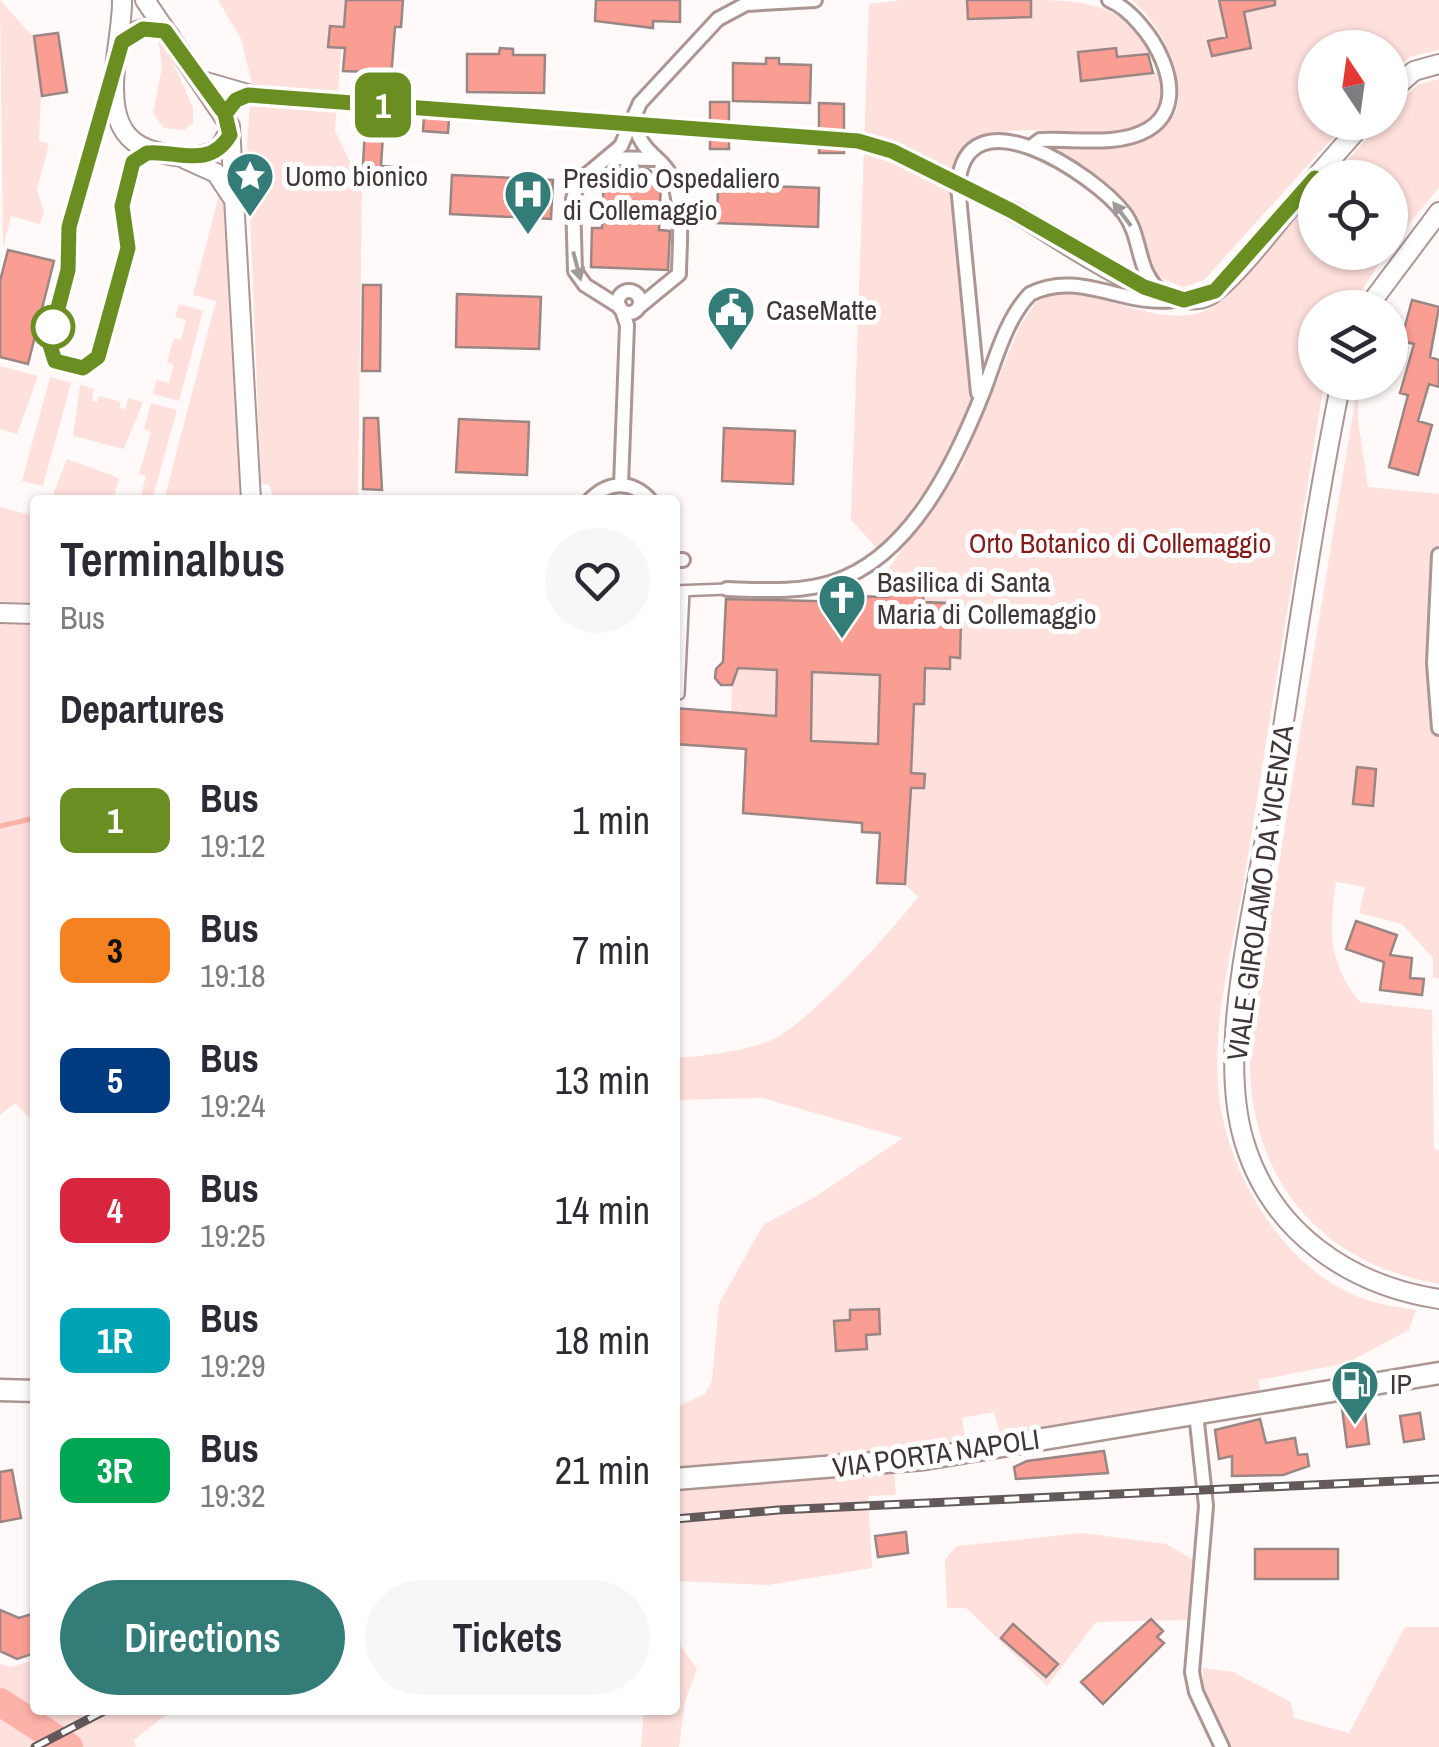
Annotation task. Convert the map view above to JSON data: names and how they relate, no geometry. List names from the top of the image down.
{
  "streets": {
    "main road": ["VIALE GIROLAMO DA VICENZA", "VIA PORTA NAPOLI"]
  },
  "parks": ["Orto Botanico di Collemaggio"],
  "places": {
    "place": ["Uomo bionico"],
    "hospital": ["Presidio Ospedaliero di Collemaggio"],
    "public building": ["CaseMatte"],
    "church": ["Basilica di Santa Maria di Collemaggio"],
    "fuel station": ["IP"]
  },
  "lines": ["bus line 1"],
  "north": "top",
  "page": {
    "on_map": "1",
    "heading": [
      ["Terminalbus", "Bus"],
      "Departures"
    ],
    "list": [
      {
        "mark": "1",
        "name": "Bus",
        "note": "19:12",
        "value": "1 min"
      },
      {
        "mark": "3",
        "name": "Bus",
        "note": "19:18",
        "value": "7 min"
      },
      {
        "mark": "5",
        "name": "Bus",
        "note": "19:24",
        "value": "13 min"
      },
      {
        "mark": "4",
        "name": "Bus",
        "note": "19:25",
        "value": "14 min"
      },
      {
        "mark": "1R",
        "name": "Bus",
        "note": "19:29",
        "value": "18 min"
      },
      {
        "mark": "3R",
        "name": "Bus",
        "note": "19:32",
        "value": "21 min"
      }
    ],
    "buttons": ["Directions", "Tickets"]
  }
}
